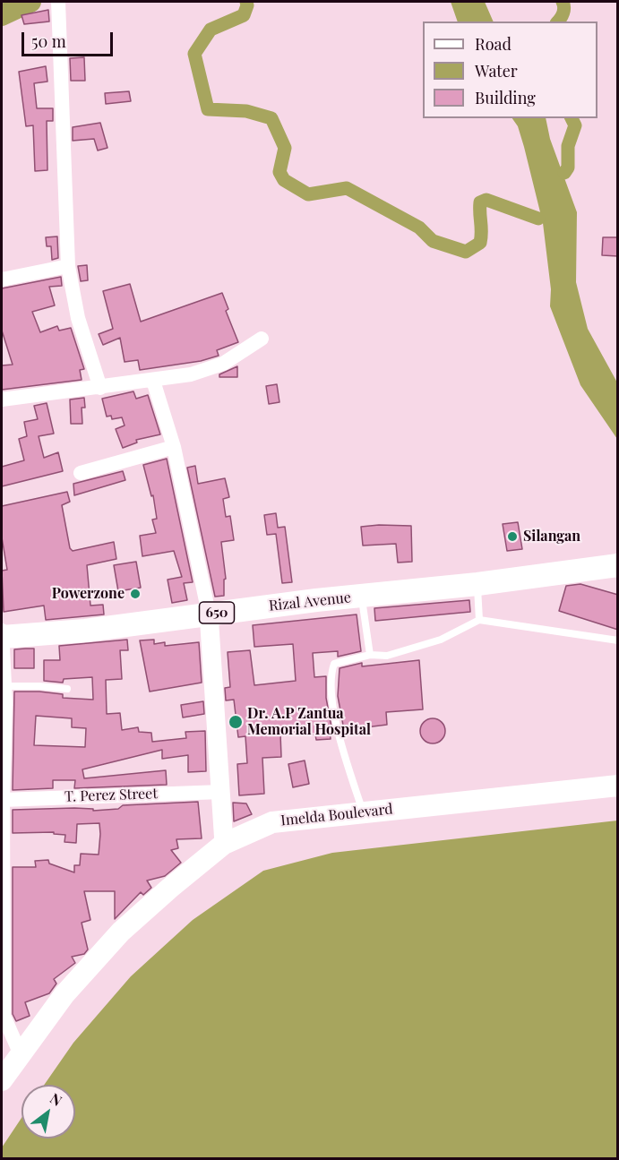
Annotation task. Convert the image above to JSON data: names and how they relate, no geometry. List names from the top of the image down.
{
  "streets": {
    "main road": ["Rizal Avenue", "650", "Imelda Boulevard"],
    "street": ["T. Perez Street"]
  },
  "places": ["Silangan", "Powerzone", "Dr. A.P Zantua Memorial Hospital"],
  "legend": ["Road", "Water", "Building"],
  "scale_bar": "50 m",
  "north": "top right"
}
